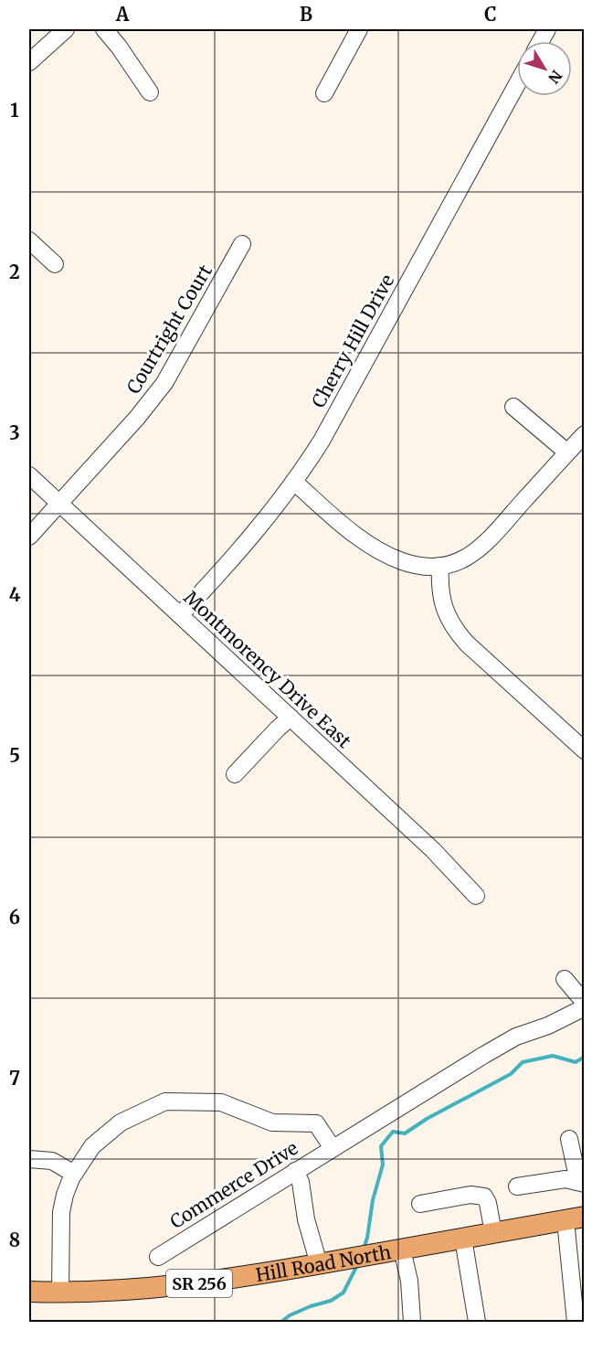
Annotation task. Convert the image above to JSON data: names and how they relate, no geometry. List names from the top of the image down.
{
  "streets": {
    "main road": ["Hill Road North", "SR 256"],
    "street": [
      "Courtright Court",
      "Cherry Hill Drive",
      "Montmorency Drive East",
      "Commerce Drive"
    ]
  },
  "crossings": [
    ["Courtright Court", "Montmorency Drive East"],
    ["Cherry Hill Drive", "Montmorency Drive East"],
    ["Commerce Drive", "Hill Road North"]
  ],
  "north": "bottom right",
  "grid": {
    "columns": ["A", "B", "C"],
    "rows": [
      "1",
      "2",
      "3",
      "4",
      "5",
      "6",
      "7",
      "8"
    ]
  }
}
